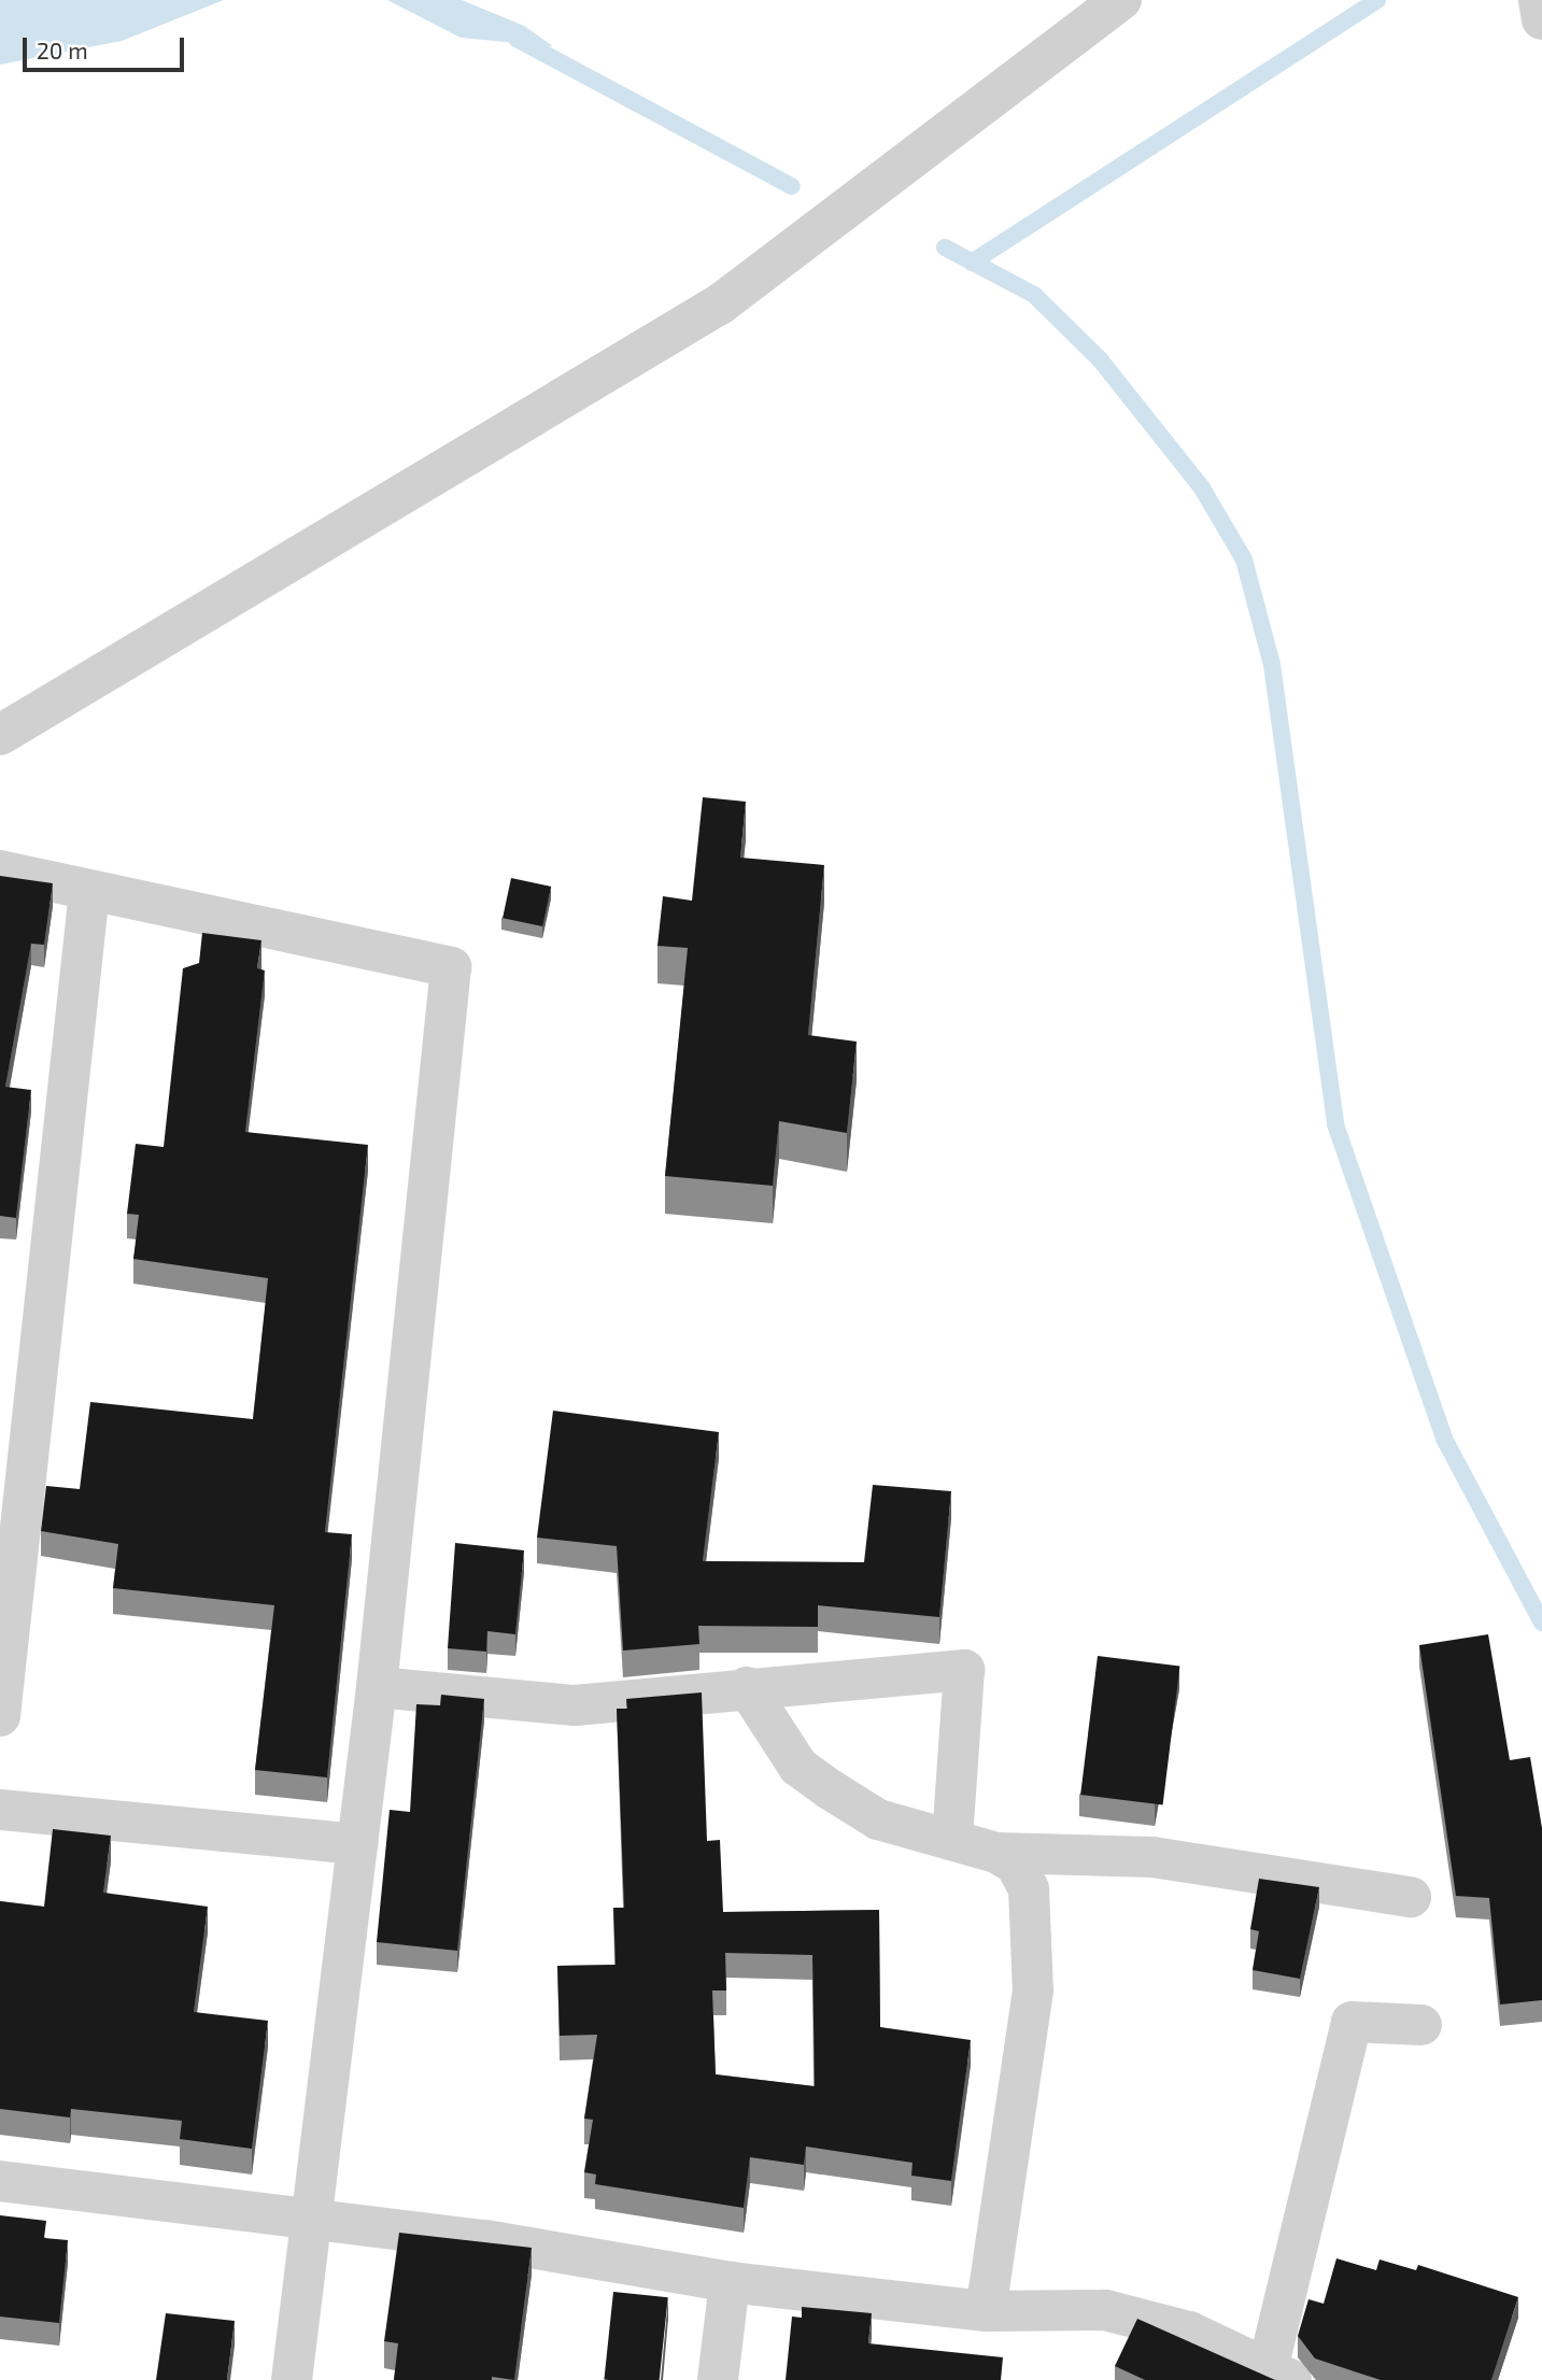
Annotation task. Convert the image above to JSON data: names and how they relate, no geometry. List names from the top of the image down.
{
  "scale_bar": "20 m"
}
